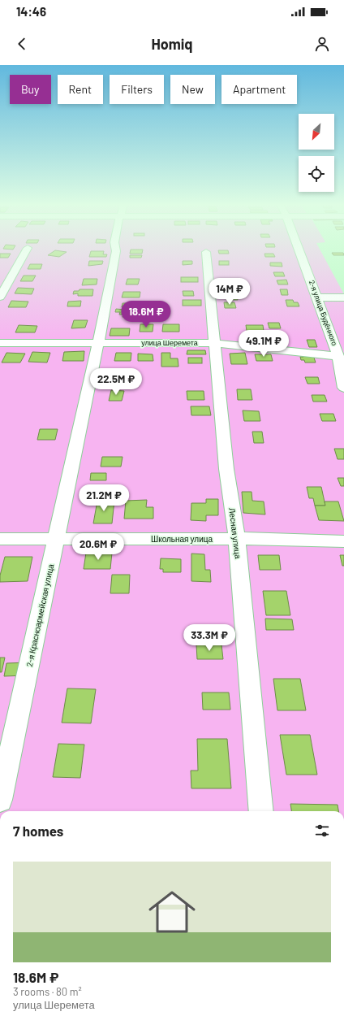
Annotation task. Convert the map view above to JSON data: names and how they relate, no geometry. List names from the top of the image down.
{
  "streets": {
    "street": [
      "2-я улица Будённого",
      "улица Шеремета",
      "Лесная улица",
      "Школьная улица",
      "2-я Красноармейская улица"
    ]
  },
  "crossings": [
    ["2-я улица Будённого", "улица Шеремета"],
    ["улица Шеремета", "Лесная улица"],
    ["улица Шеремета", "2-я Красноармейская улица"],
    ["Лесная улица", "Школьная улица"],
    ["Школьная улица", "2-я Красноармейская улица"]
  ],
  "north": "bottom left",
  "page": {
    "status": "14:46",
    "header": "Homiq",
    "chip": [
      "Buy",
      "Rent",
      "Filters",
      "New",
      "Apartment"
    ],
    "price": [
      "14M ₽",
      "18.6M ₽",
      "49.1M ₽",
      "22.5M ₽",
      "21.2M ₽",
      "20.6M ₽",
      "33.3M ₽"
    ],
    "heading": "7 homes",
    "list": [
      {
        "name": "18.6M ₽",
        "note": "3 rooms · 80 m² · улица Шеремета"
      }
    ]
  }
}
